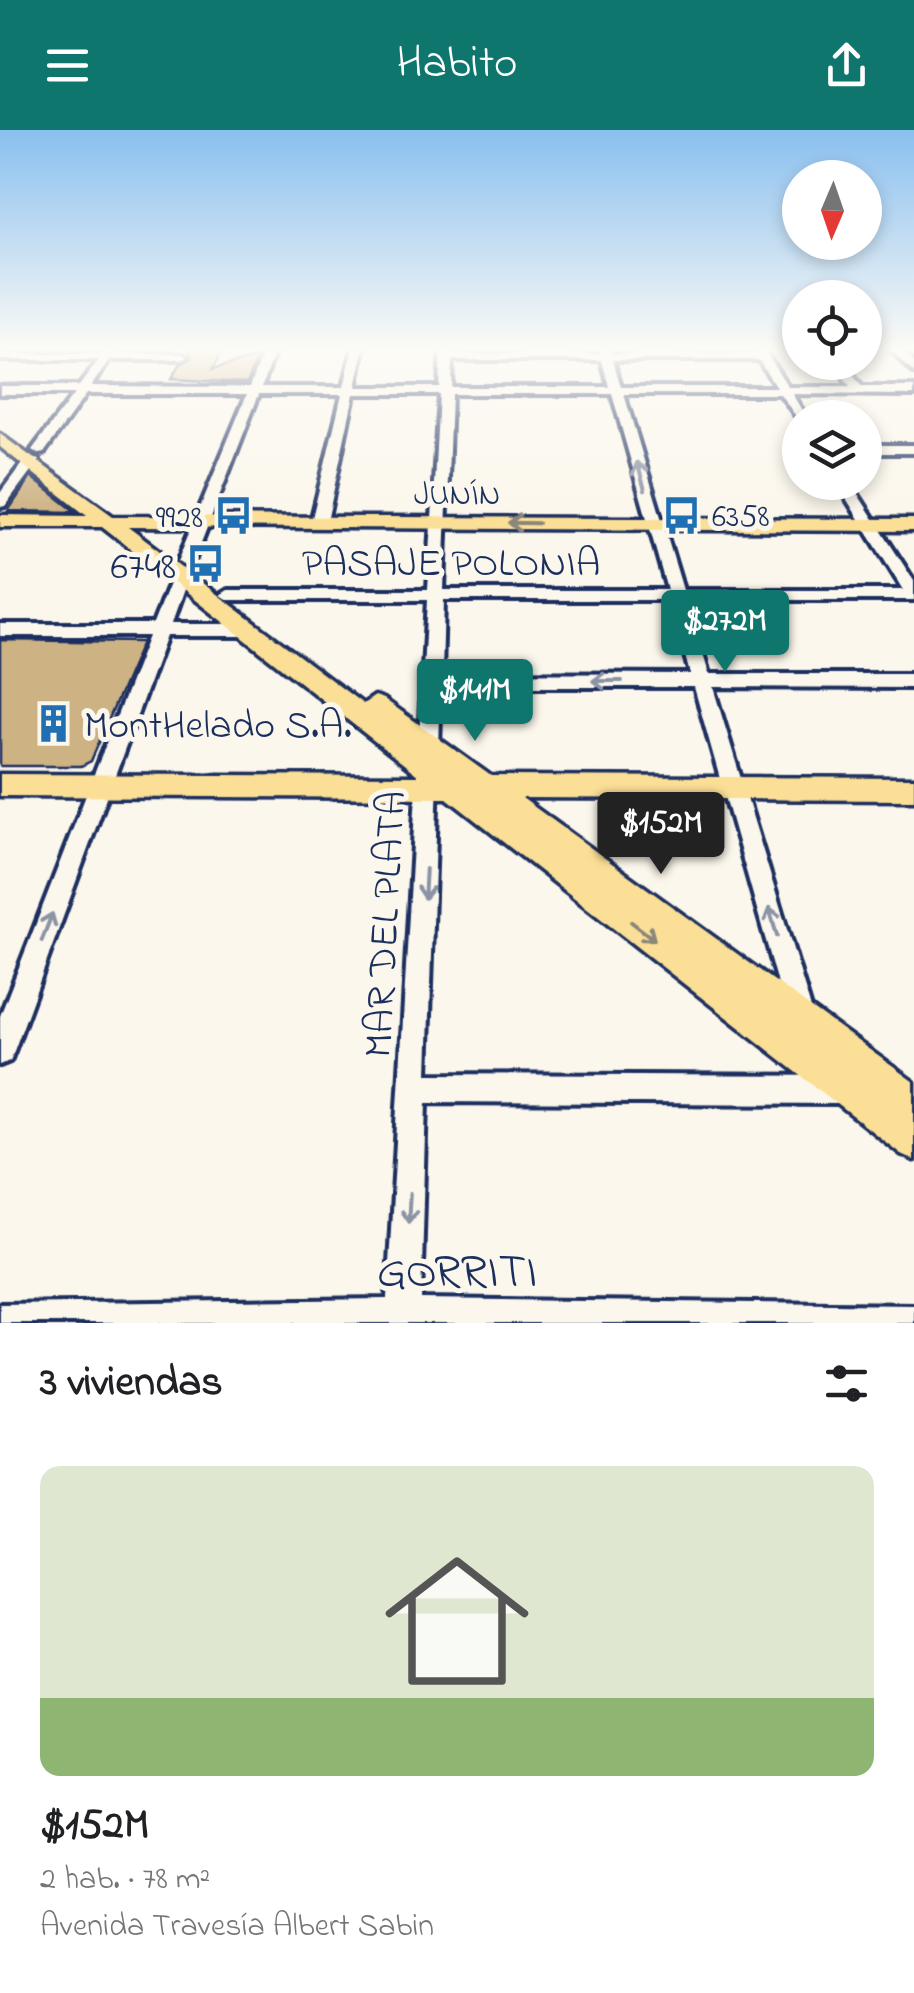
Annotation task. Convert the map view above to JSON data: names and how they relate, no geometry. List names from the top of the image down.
{
  "streets": {
    "main road": ["JUNÍN"],
    "street": ["PASAJE POLONIA", "MAR DEL PLATA", "GORRITI"]
  },
  "crossings": [
    ["JUNÍN", "MAR DEL PLATA"],
    ["PASAJE POLONIA", "MAR DEL PLATA"],
    ["MAR DEL PLATA", "GORRITI"]
  ],
  "one_way": ["MAR DEL PLATA"],
  "places": {
    "bus stop": ["6358", "9928", "6748"],
    "building": ["MontHelado S.A."]
  },
  "north": "bottom",
  "page": {
    "header": "Habito",
    "price": ["$272M", "$141M", "$152M"],
    "heading": "3 viviendas",
    "list": [
      {
        "name": "$152M",
        "note": "2 hab. · 78 m² · Avenida Travesía Albert Sabin"
      }
    ]
  }
}
